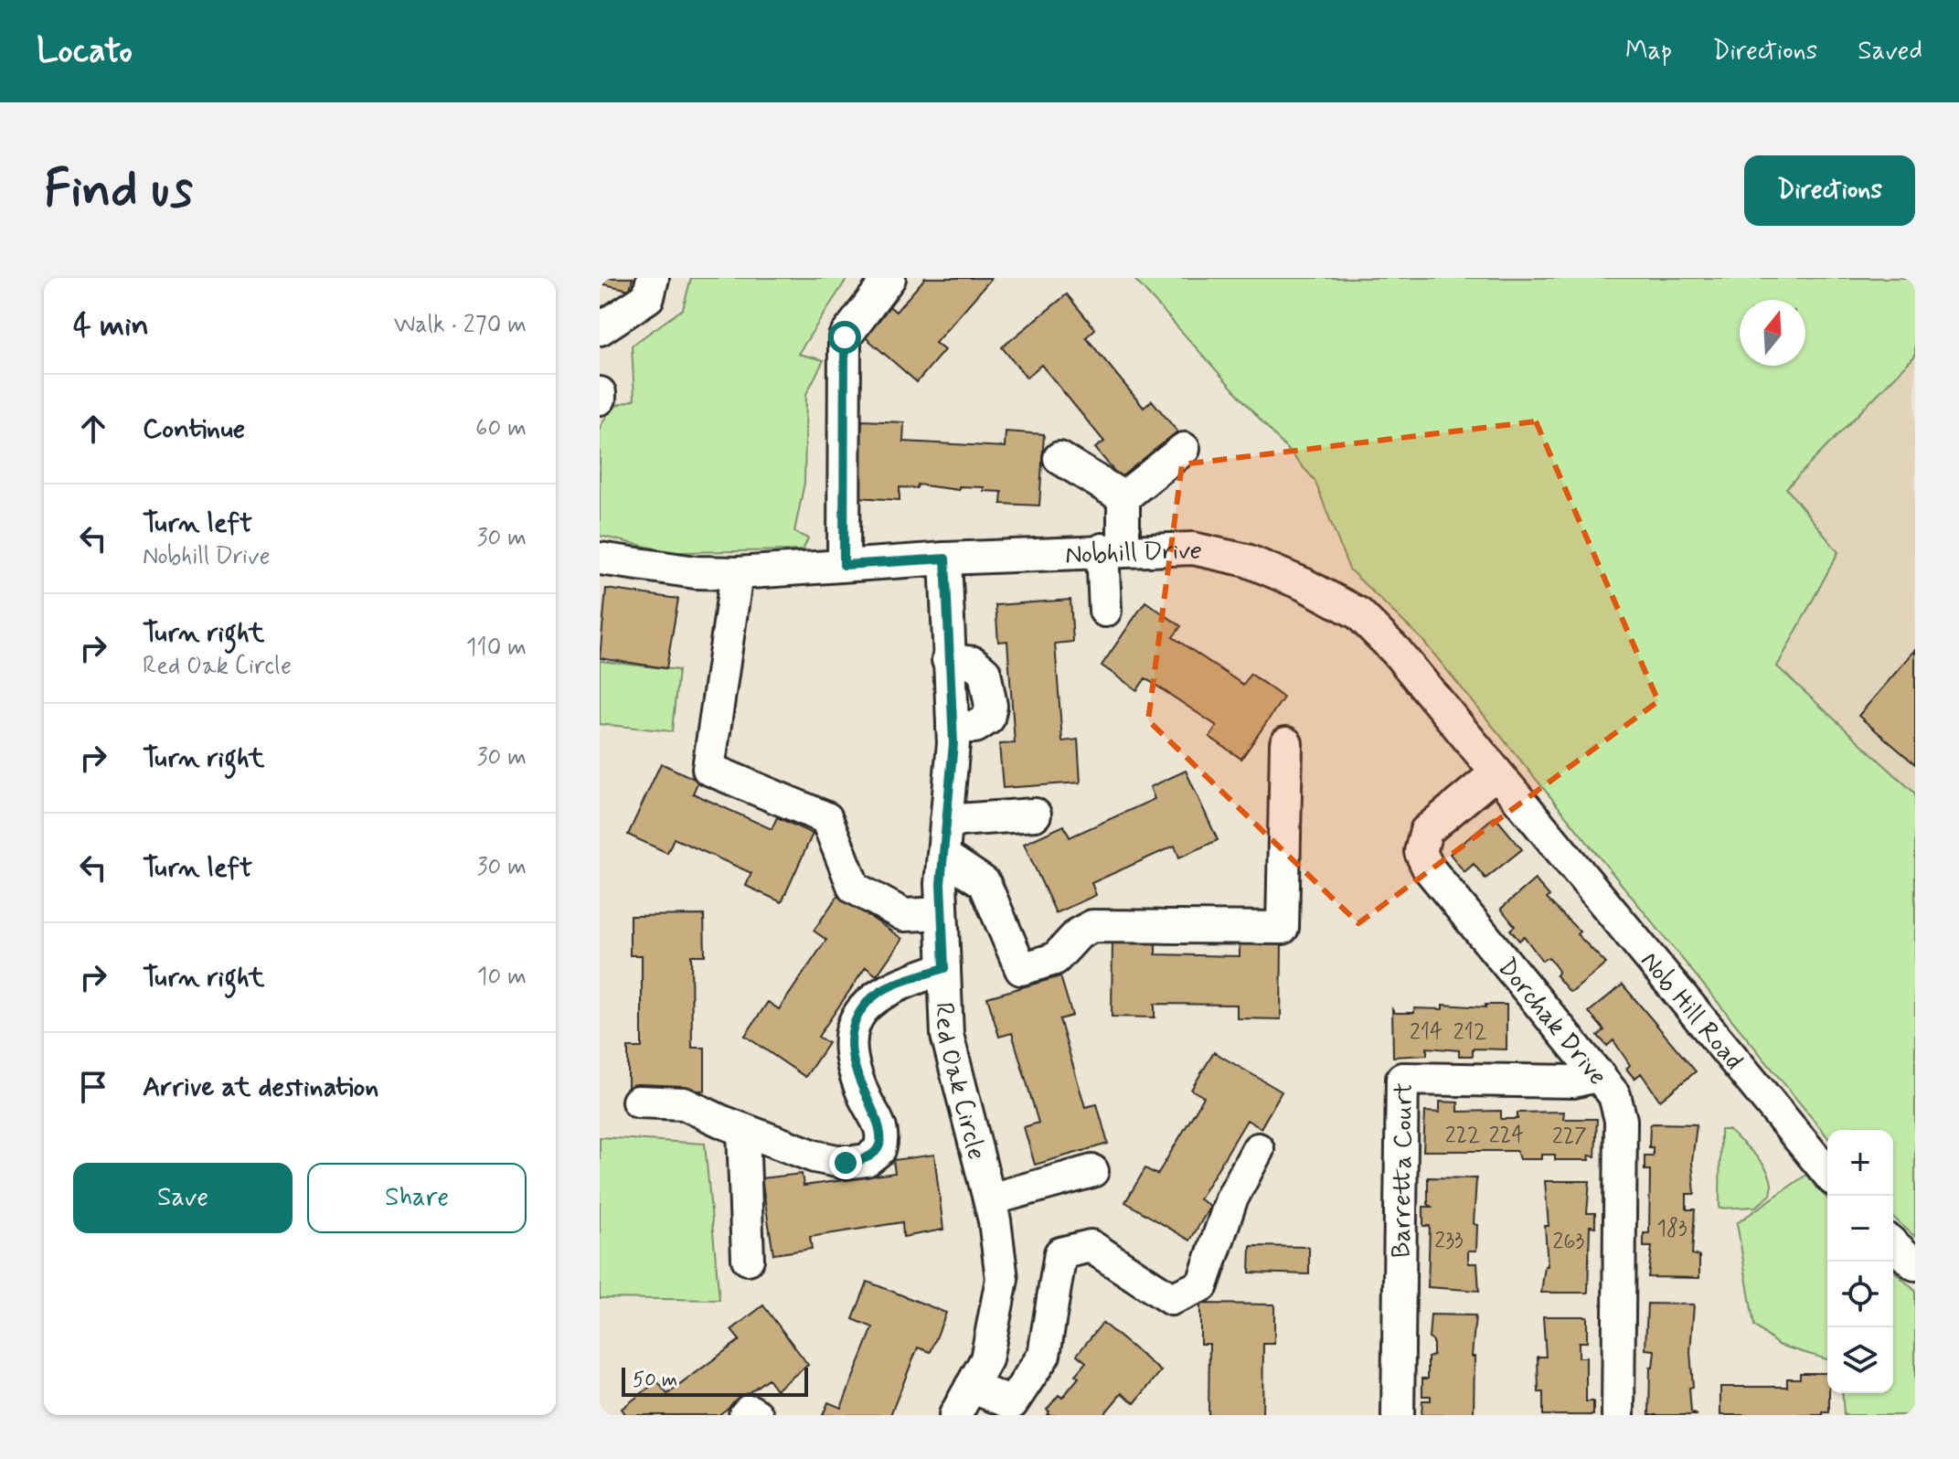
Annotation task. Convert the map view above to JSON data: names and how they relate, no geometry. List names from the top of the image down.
{
  "streets": {
    "street": [
      "Nobhill Drive",
      "Nob Hill Road",
      "Dorchak Drive",
      "Red Oak Circle",
      "Barretta Court"
    ]
  },
  "crossings": [
    ["Nobhill Drive", "Nob Hill Road"],
    ["Nobhill Drive", "Dorchak Drive"],
    ["Nobhill Drive", "Red Oak Circle"],
    ["Dorchak Drive", "Barretta Court"]
  ],
  "house_numbers": [
    "214",
    "212",
    "222",
    "224",
    "227",
    "183",
    "233",
    "263"
  ],
  "scale_bar": "50 m",
  "north": "top",
  "page": {
    "header": "Locato",
    "nav": ["Map", "Directions", "Saved"],
    "buttons": [
      "Directions",
      ["Save", "Share"]
    ],
    "title": "Find us",
    "heading": ["4 min", "Walk · 270 m"],
    "list": [
      ["Continue", "60 m"],
      ["Turn left", "Nobhill Drive", "30 m"],
      ["Turn right", "Red Oak Circle", "110 m"],
      ["Turn right", "30 m"],
      ["Turn left", "30 m"],
      ["Turn right", "10 m"],
      "Arrive at destination"
    ],
    "map_buttons": ["+", "−"],
    "scale": "50 m"
  }
}
